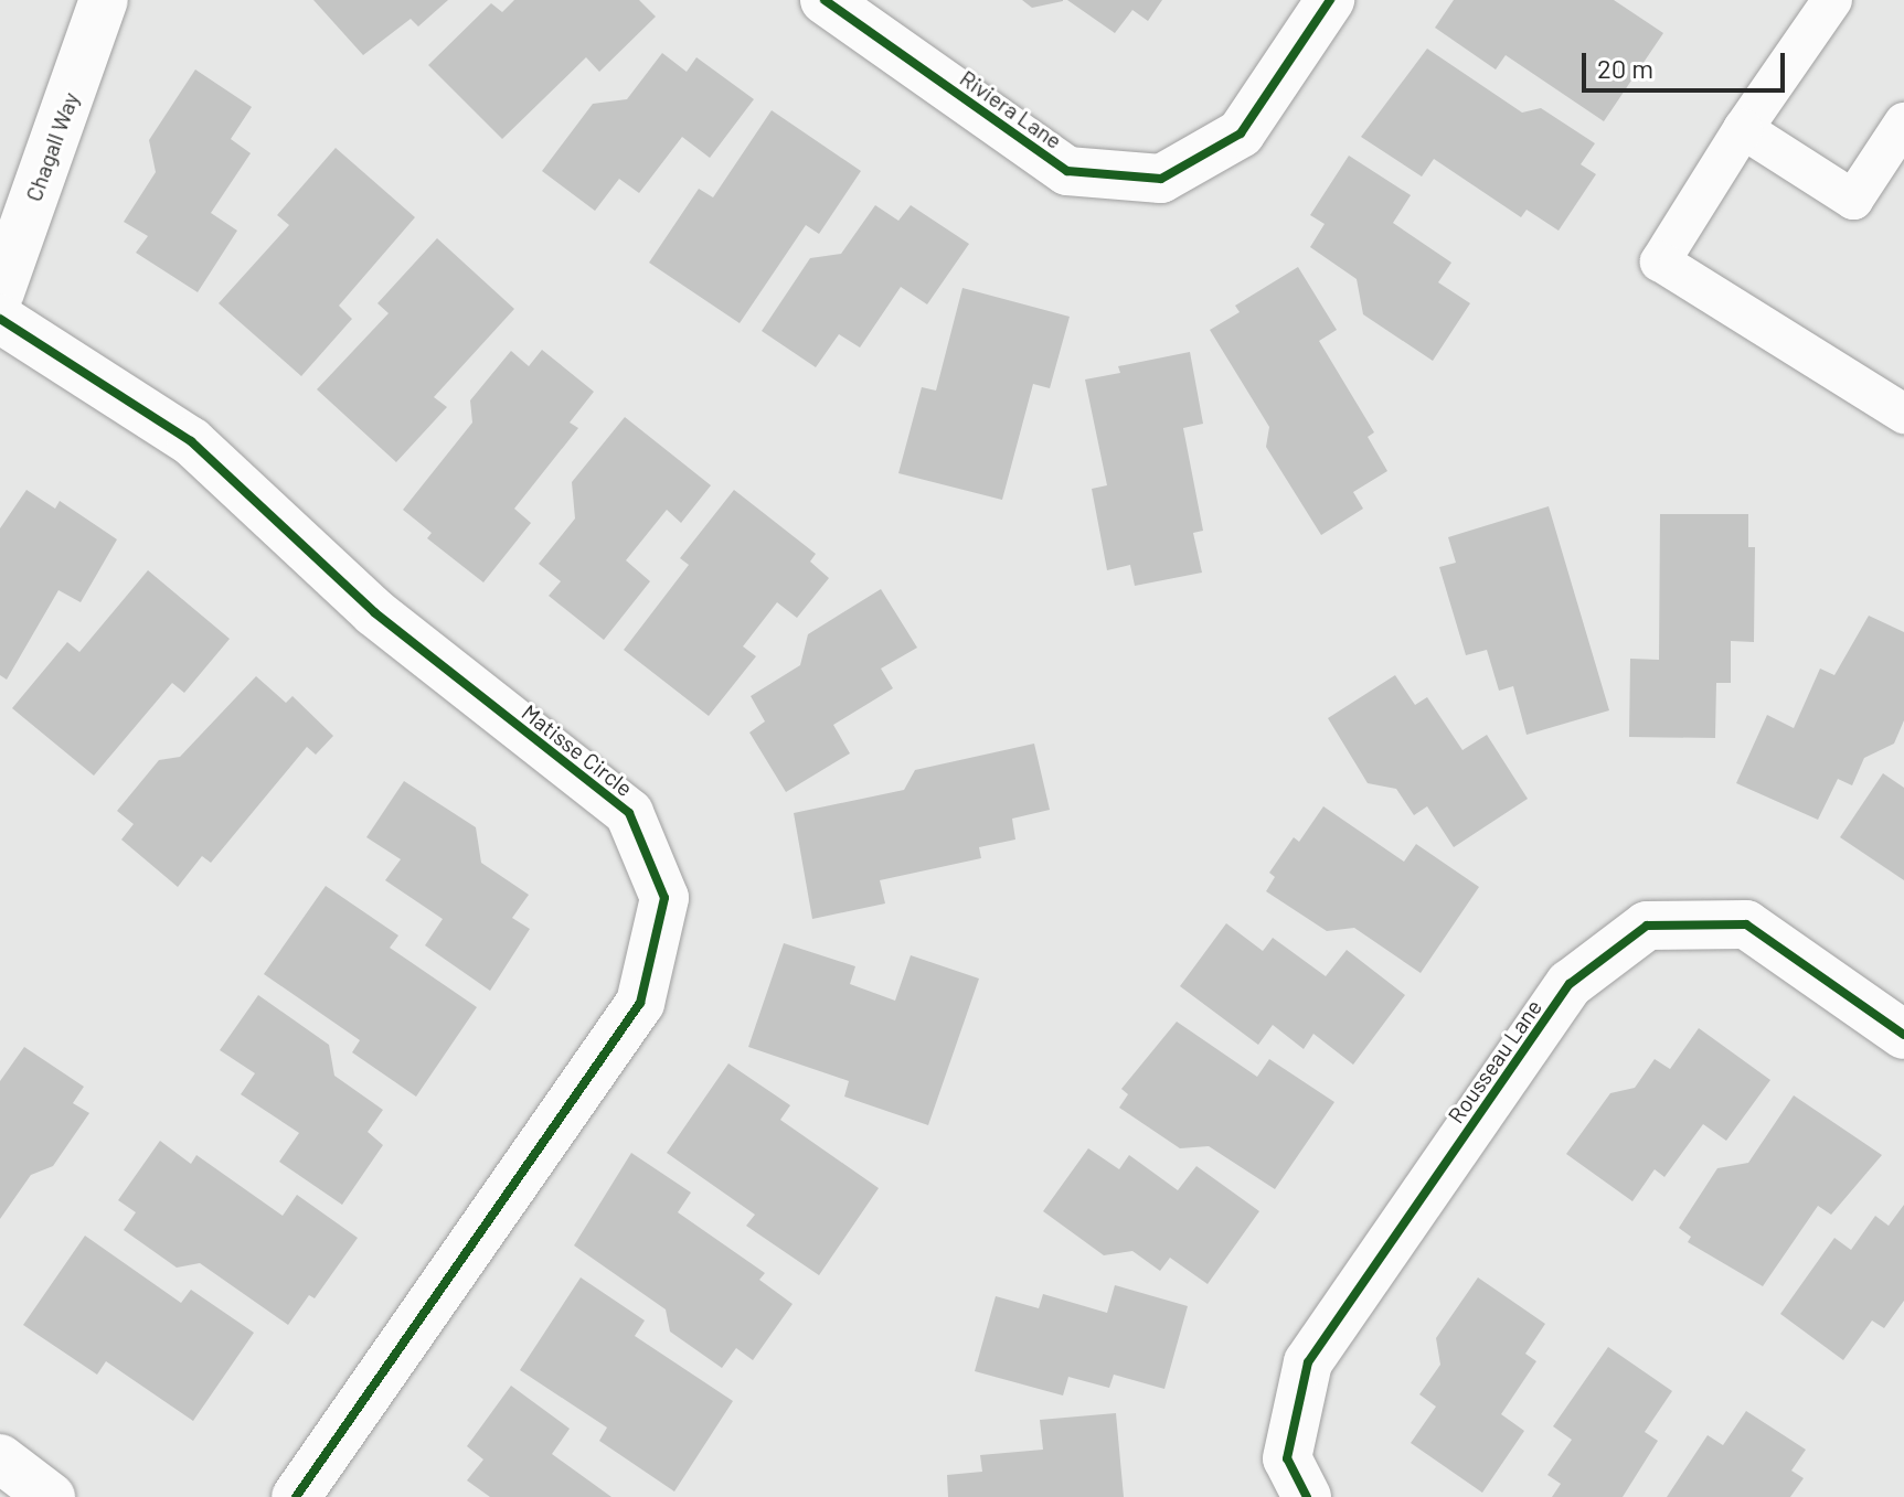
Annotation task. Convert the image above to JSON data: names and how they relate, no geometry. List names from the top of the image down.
{
  "streets": {
    "street": [
      "Riviera Lane",
      "Chagall Way",
      "Matisse Circle",
      "Rousseau Lane"
    ]
  },
  "scale_bar": "20 m"
}
